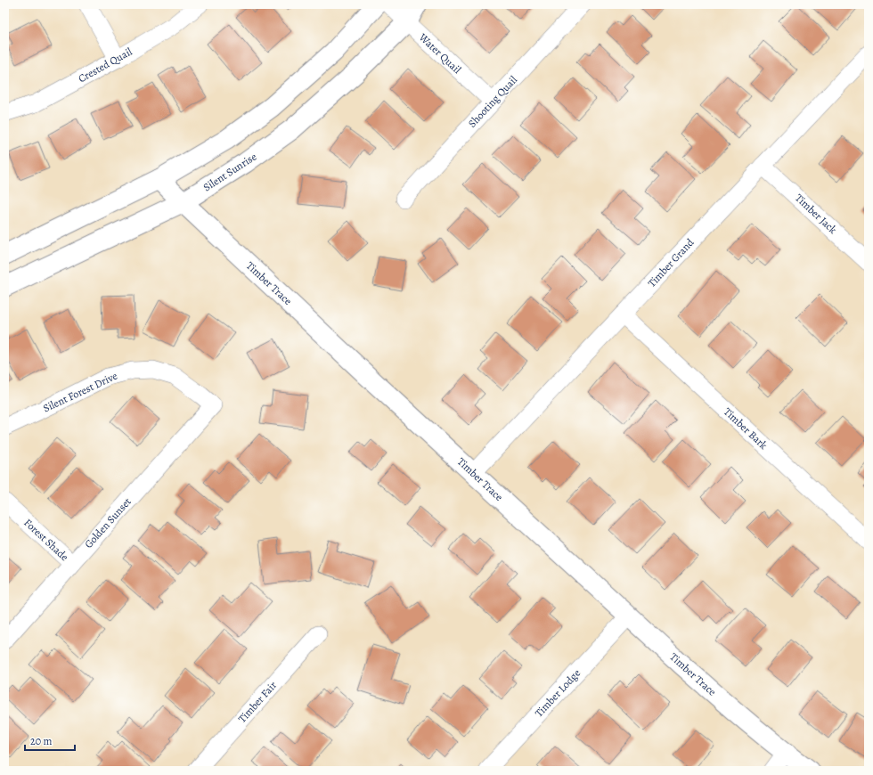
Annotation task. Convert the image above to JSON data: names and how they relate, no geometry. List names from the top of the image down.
{
  "streets": {
    "street": [
      "Water Quail",
      "Crested Quail",
      "Shooting Quail",
      "Silent Sunrise",
      "Timber Jack",
      "Timber Grand",
      "Timber Trace",
      "Silent Forest Drive",
      "Timber Bark",
      "Golden Sunset",
      "Forest Shade",
      "Timber Lodge",
      "Timber Fair"
    ]
  },
  "crossings": [
    ["Water Quail", "Shooting Quail"],
    ["Water Quail", "Silent Sunrise"],
    ["Silent Sunrise", "Timber Trace"],
    ["Timber Jack", "Timber Grand"],
    ["Timber Grand", "Timber Trace"],
    ["Timber Grand", "Timber Bark"],
    ["Timber Trace", "Timber Lodge"],
    ["Silent Forest Drive", "Golden Sunset"],
    ["Golden Sunset", "Forest Shade"]
  ],
  "scale_bar": "20 m"
}
